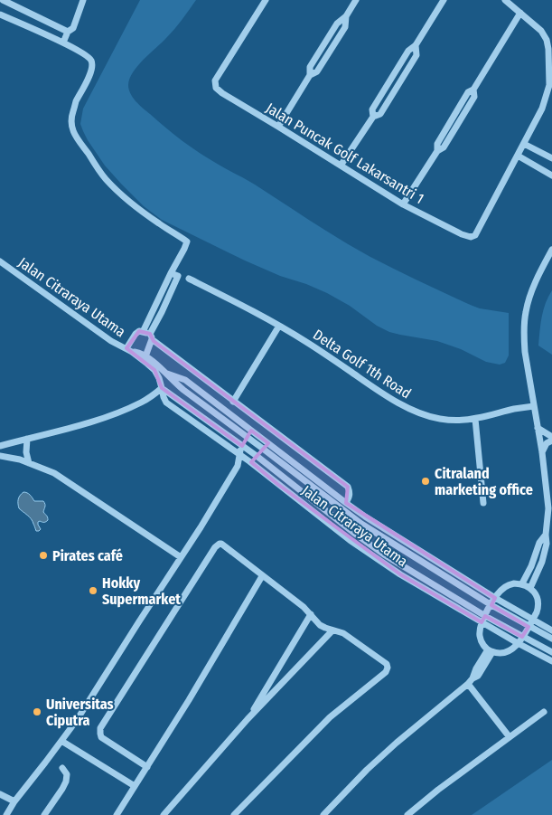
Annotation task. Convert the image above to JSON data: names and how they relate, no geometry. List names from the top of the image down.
{
  "streets": {
    "street": ["Jalan Puncak Golf Lakarsantri 1", "Jalan Citraraya Utama", "Delta Golf 1th Road"]
  },
  "places": [
    "Citraland marketing office",
    "Pirates café",
    "Hokky Supermarket",
    "Universitas Ciputra"
  ]
}
